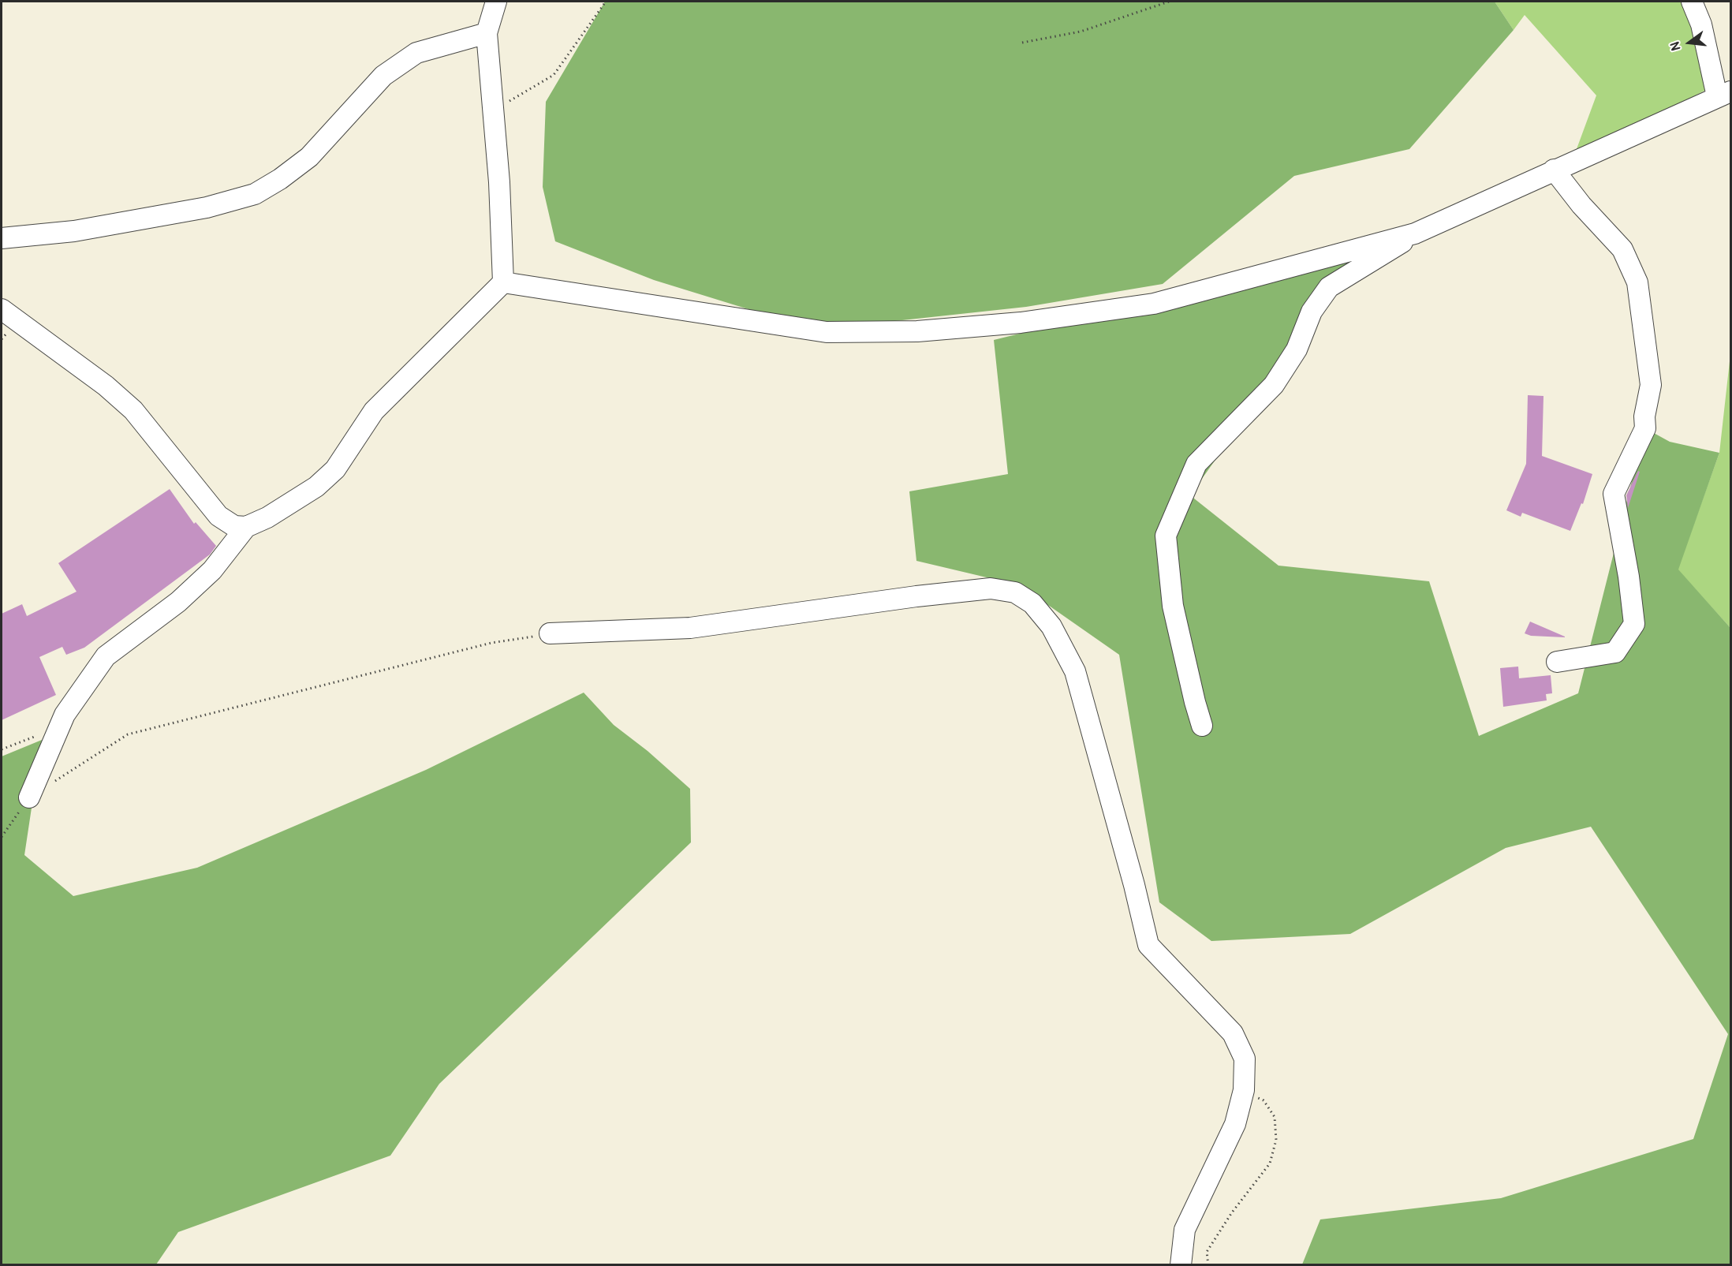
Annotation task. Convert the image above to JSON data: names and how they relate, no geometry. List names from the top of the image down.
{
  "north": "left"
}
